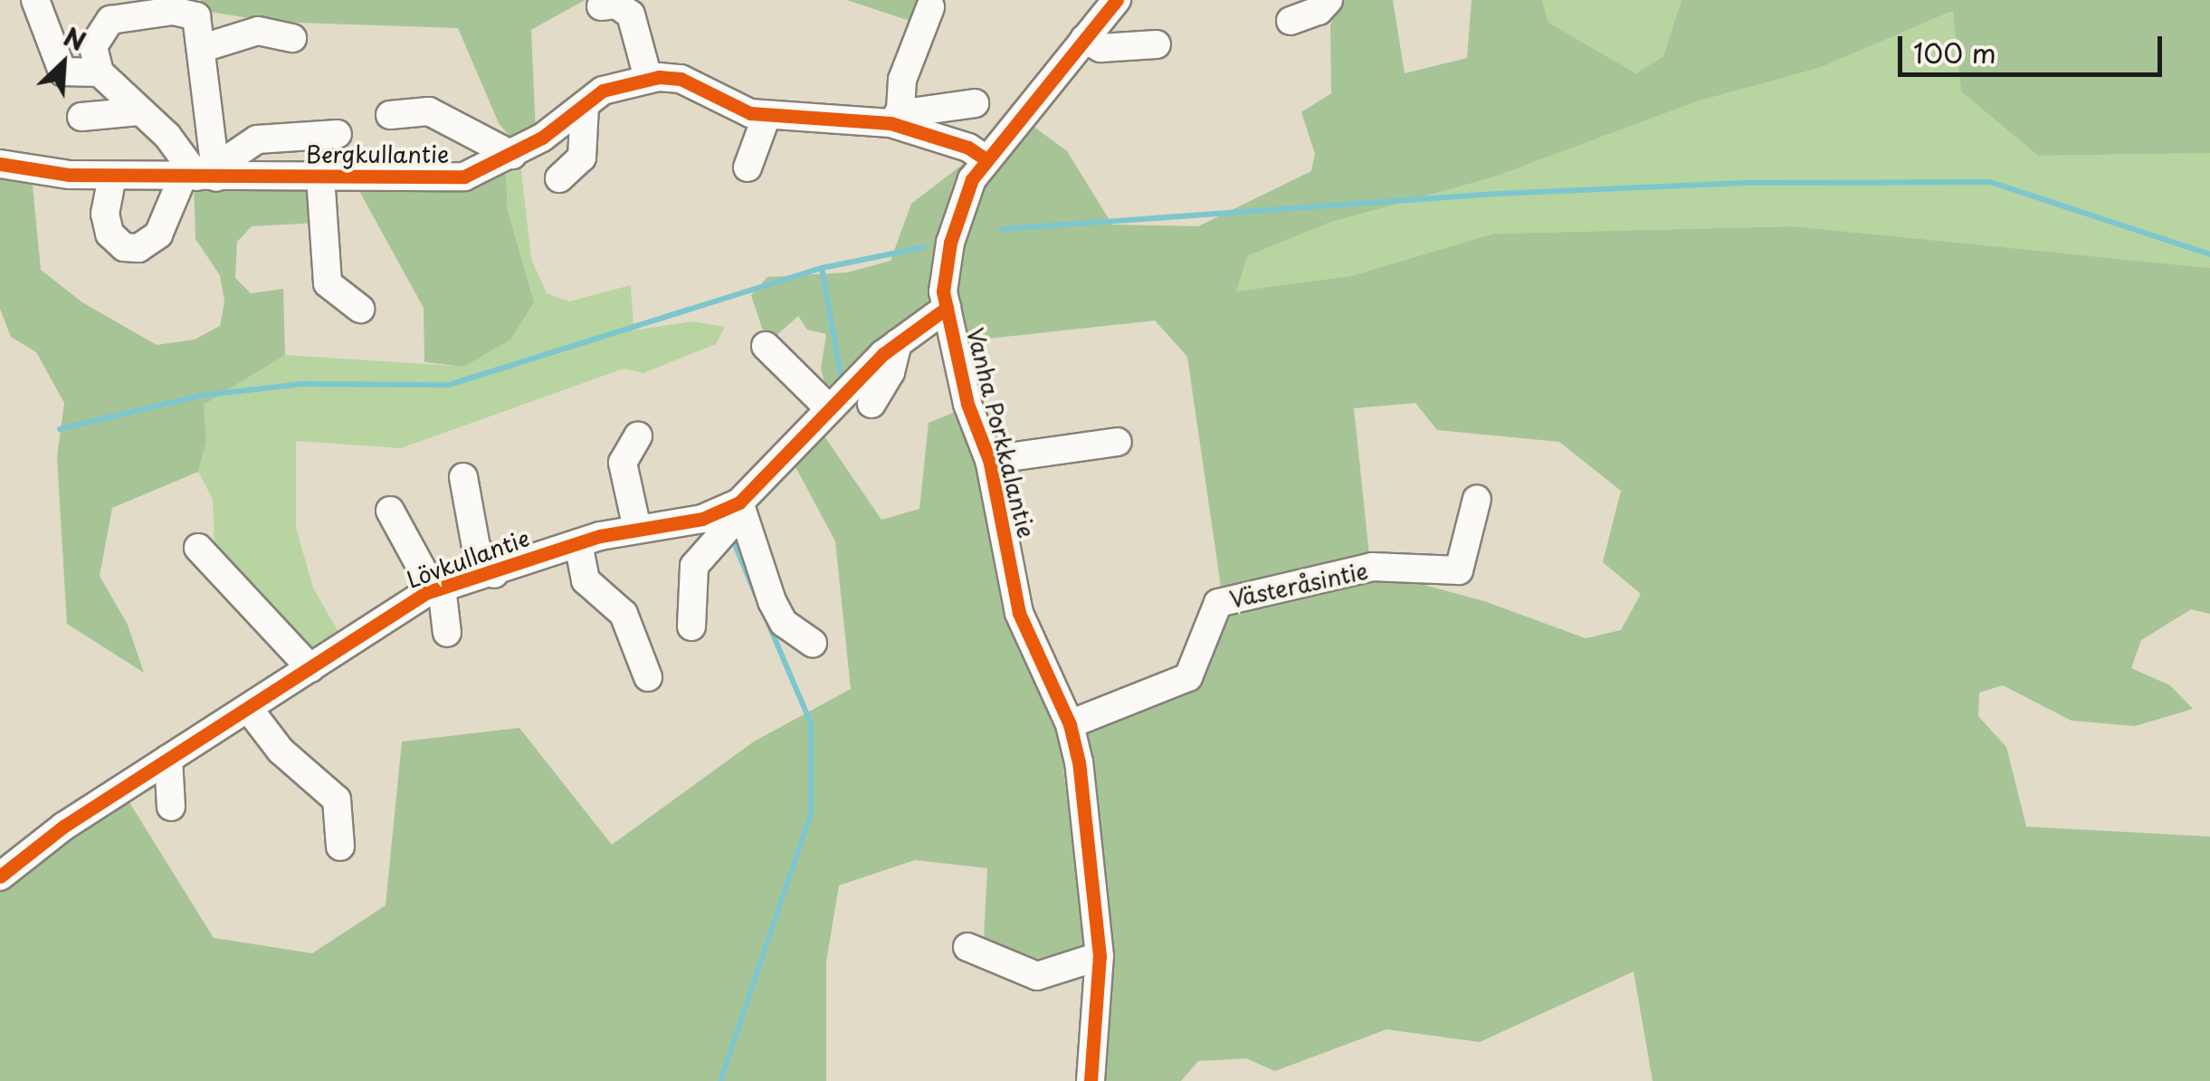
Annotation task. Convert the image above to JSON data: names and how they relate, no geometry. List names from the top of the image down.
{
  "streets": {
    "street": [
      "Bergkullantie",
      "Vanha Porkkalantie",
      "Lövkullantie",
      "Västeråsintie"
    ]
  },
  "crossings": [
    ["Bergkullantie", "Vanha Porkkalantie"],
    ["Vanha Porkkalantie", "Lövkullantie"],
    ["Vanha Porkkalantie", "Västeråsintie"]
  ],
  "scale_bar": "100 m",
  "north": "top right"
}
